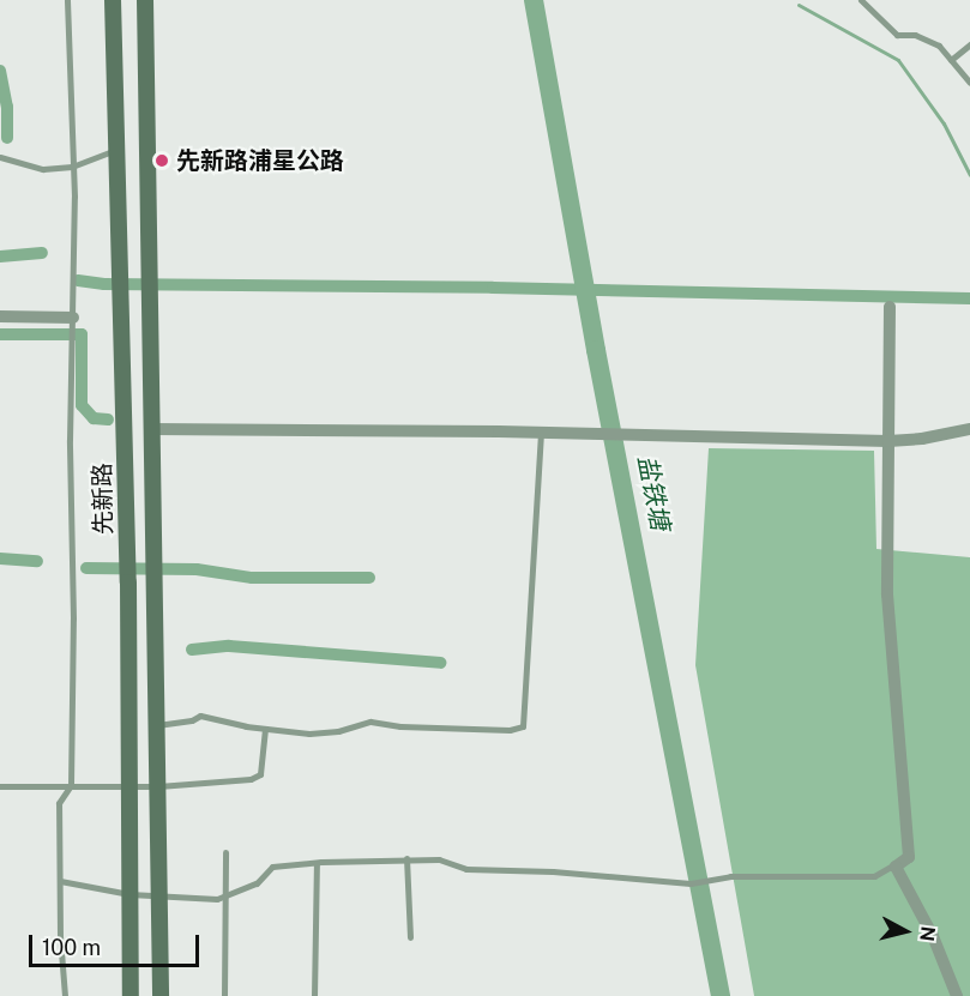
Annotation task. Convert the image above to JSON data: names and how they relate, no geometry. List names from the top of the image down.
{
  "streets": {
    "main road": ["先新路"]
  },
  "water": ["盐铁塘"],
  "places": ["先新路浦星公路"],
  "scale_bar": "100 m",
  "north": "right"
}
